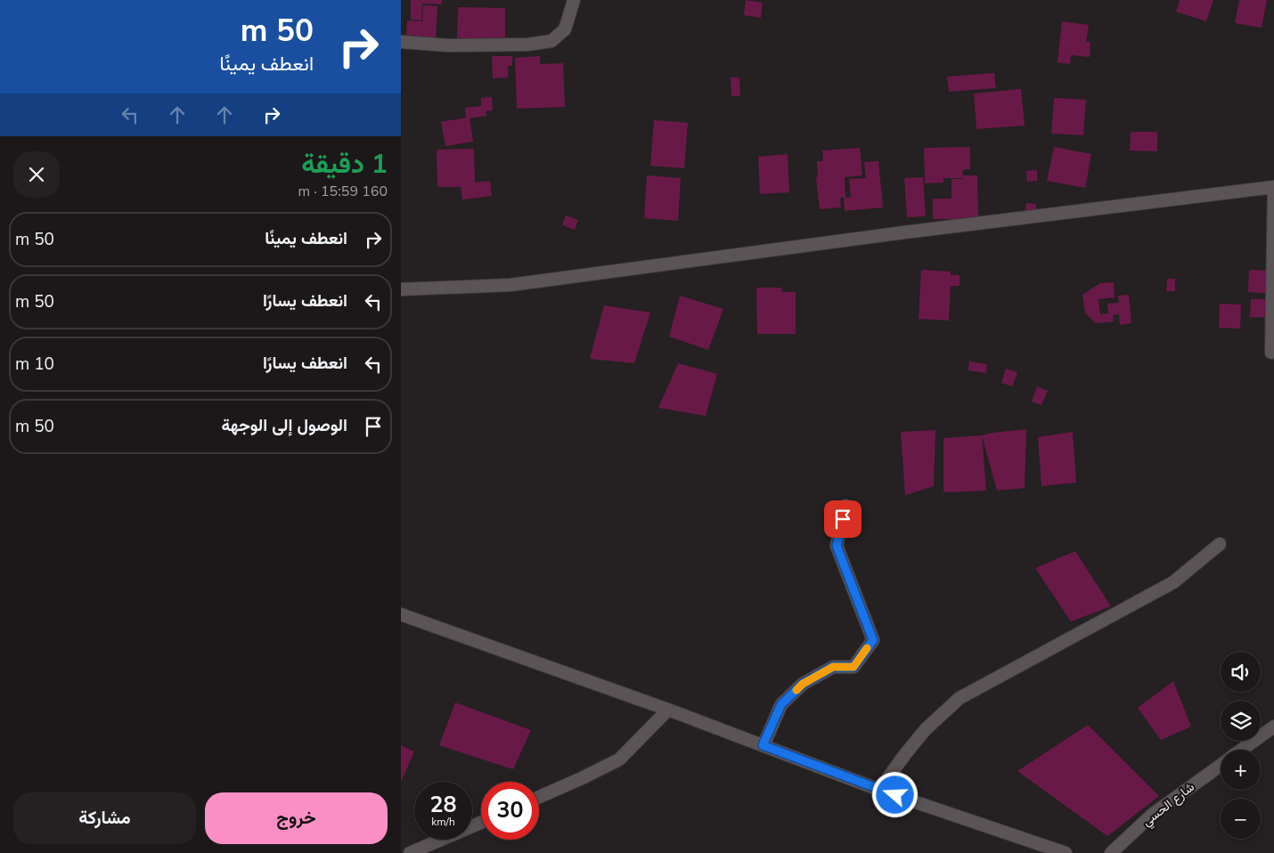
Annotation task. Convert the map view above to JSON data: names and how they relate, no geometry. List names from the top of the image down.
{
  "streets": {
    "street": ["شارع الحسي"]
  },
  "page": {
    "turn": ["50 m", "انعطف يمينًا"],
    "heading": ["1 دقيقة", "160 m · 15:59"],
    "list": [
      {
        "name": "انعطف يمينًا",
        "value": "50 m"
      },
      {
        "name": "انعطف يسارًا",
        "value": "50 m"
      },
      {
        "name": "انعطف يسارًا",
        "value": "10 m"
      },
      {
        "name": "الوصول إلى الوجهة",
        "value": "50 m"
      }
    ],
    "map_buttons": ["+", "−"],
    "speed": "28 km/h",
    "limit": "30",
    "buttons": ["خروج", "مشاركة"]
  }
}
